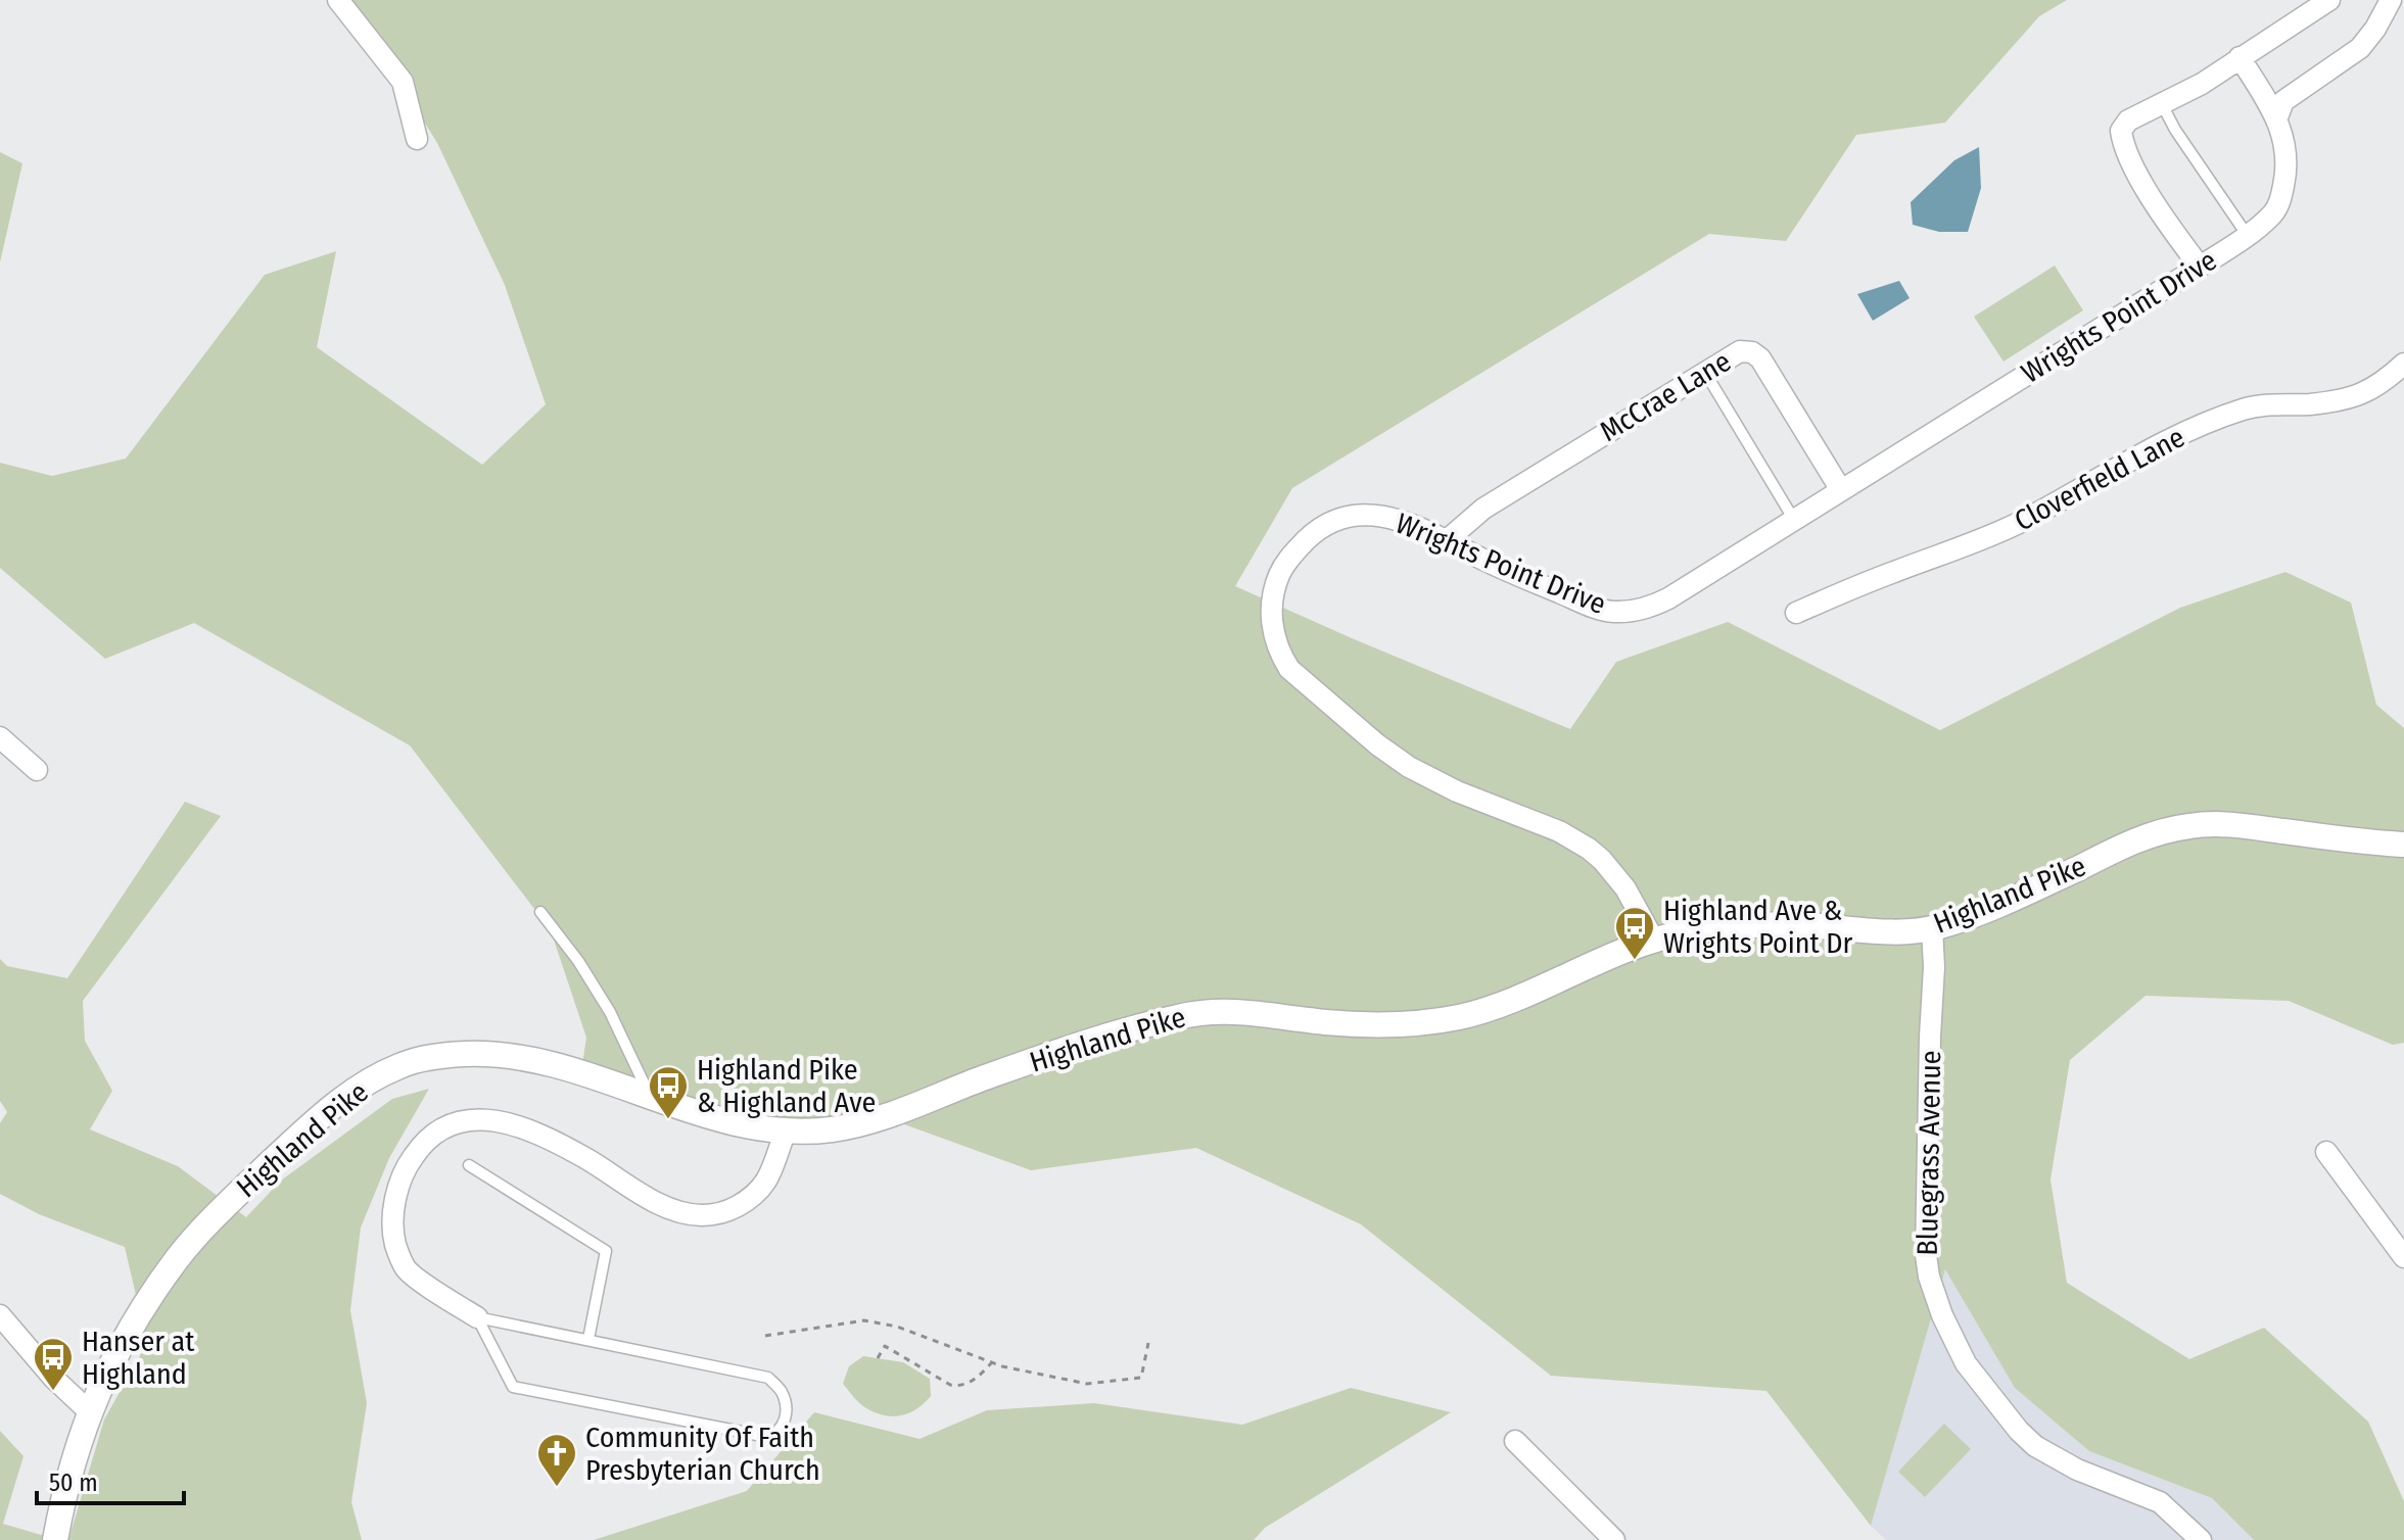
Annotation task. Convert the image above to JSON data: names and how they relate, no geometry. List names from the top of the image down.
{
  "streets": {
    "street": [
      "Wrights Point Drive",
      "McCrae Lane",
      "Cloverfield Lane",
      "Highland Pike",
      "Bluegrass Avenue"
    ]
  },
  "crossings": [
    ["Wrights Point Drive", "McCrae Lane"],
    ["Wrights Point Drive", "Highland Pike"],
    ["Highland Pike", "Bluegrass Avenue"]
  ],
  "places": {
    "bus stop": ["Highland Ave & Wrights Point Dr", "Highland Pike & Highland Ave", "Hanser at Highland"],
    "church": ["Community Of Faith Presbyterian Church"]
  },
  "scale_bar": "50 m"
}
